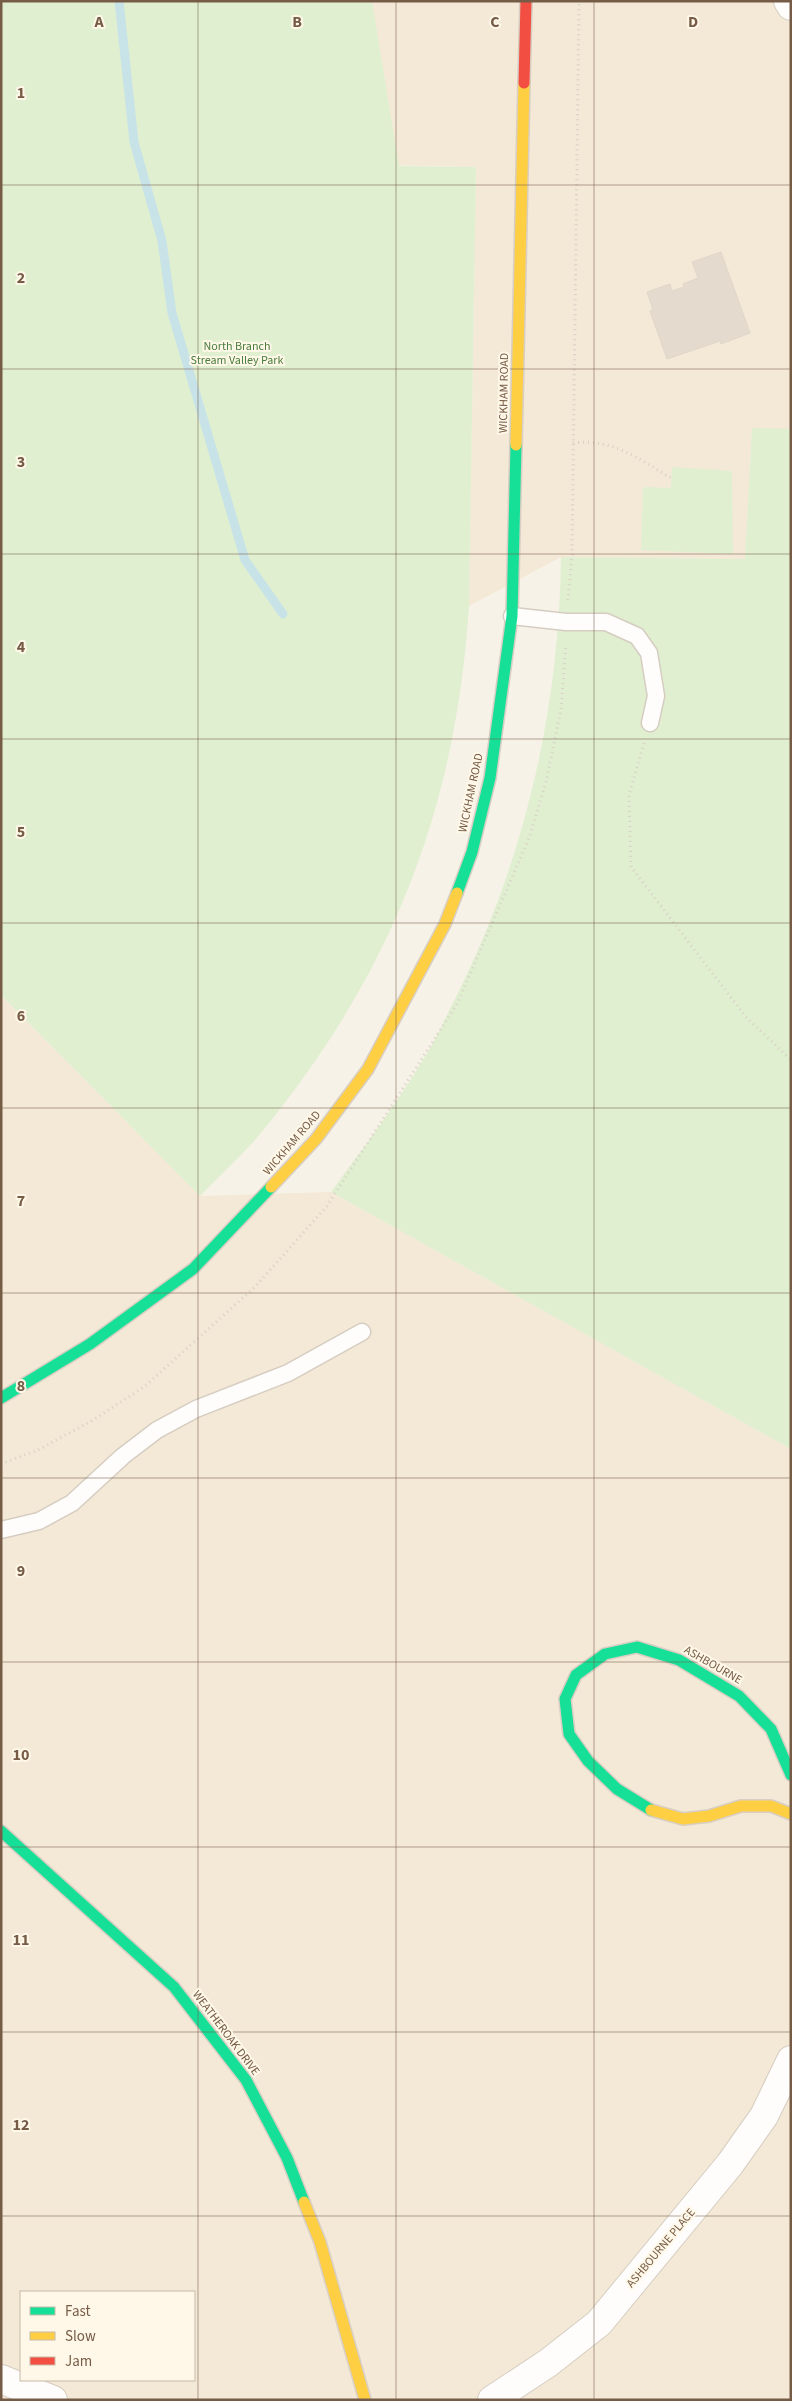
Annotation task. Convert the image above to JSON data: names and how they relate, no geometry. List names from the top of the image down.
{
  "streets": {
    "street": [
      "WICKHAM ROAD",
      "ASHBOURNE",
      "WEATHEROAK DRIVE",
      "ASHBOURNE PLACE"
    ]
  },
  "parks": ["North Branch Stream Valley Park"],
  "legend": ["Fast", "Slow", "Jam"],
  "grid": {
    "columns": [
      "A",
      "B",
      "C",
      "D"
    ],
    "rows": [
      "1",
      "2",
      "3",
      "4",
      "5",
      "6",
      "7",
      "8",
      "9",
      "10",
      "11",
      "12"
    ]
  }
}
